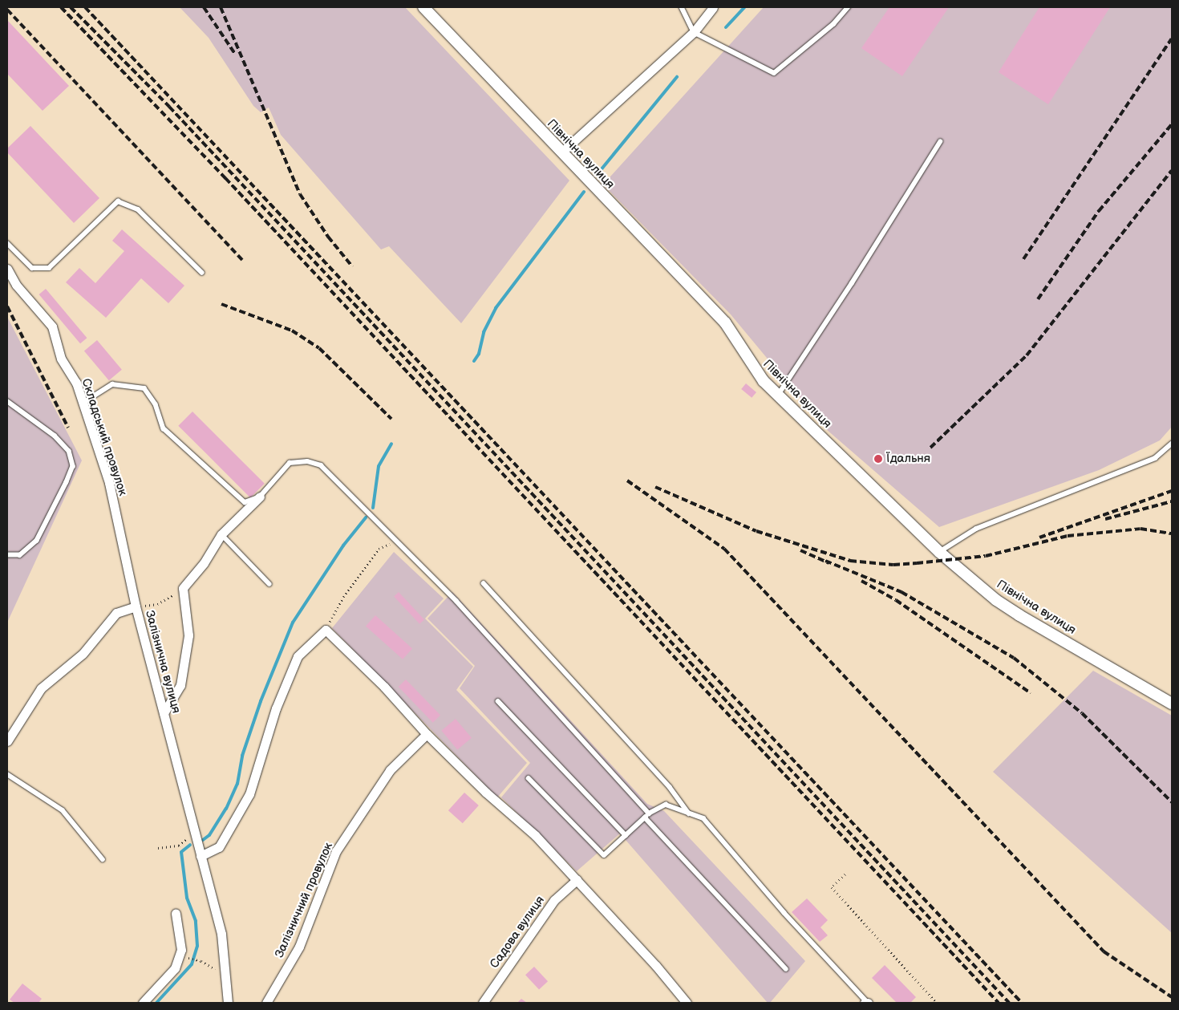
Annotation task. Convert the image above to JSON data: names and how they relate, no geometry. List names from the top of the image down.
{
  "streets": {
    "street": [
      "Північна вулиця",
      "Складський провулок",
      "Залізнична вулиця",
      "Залізничний провулок",
      "Садова вулиця"
    ]
  },
  "crossings": [
    ["Складський провулок", "Залізнична вулиця"]
  ],
  "places": ["Їдальня"]
}
